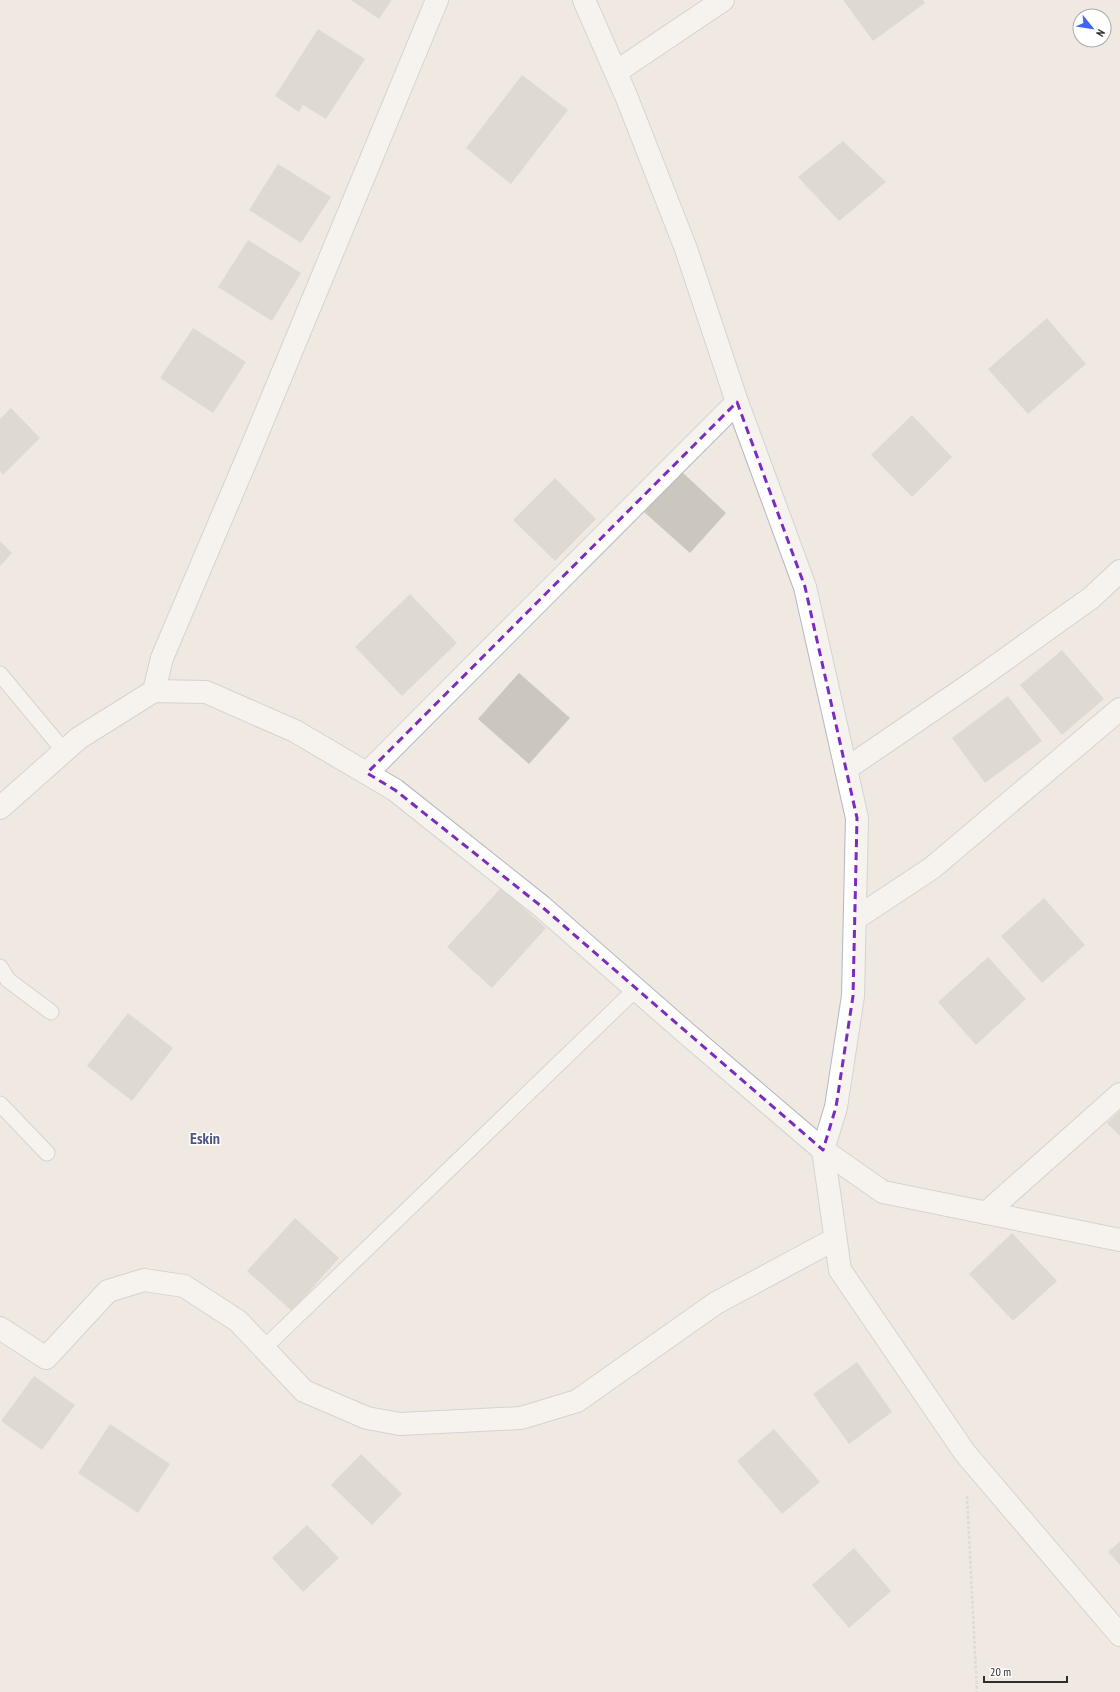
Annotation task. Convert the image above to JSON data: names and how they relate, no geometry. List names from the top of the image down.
{
  "districts": ["Eskin"],
  "scale_bar": "20 m",
  "north": "bottom right"
}
